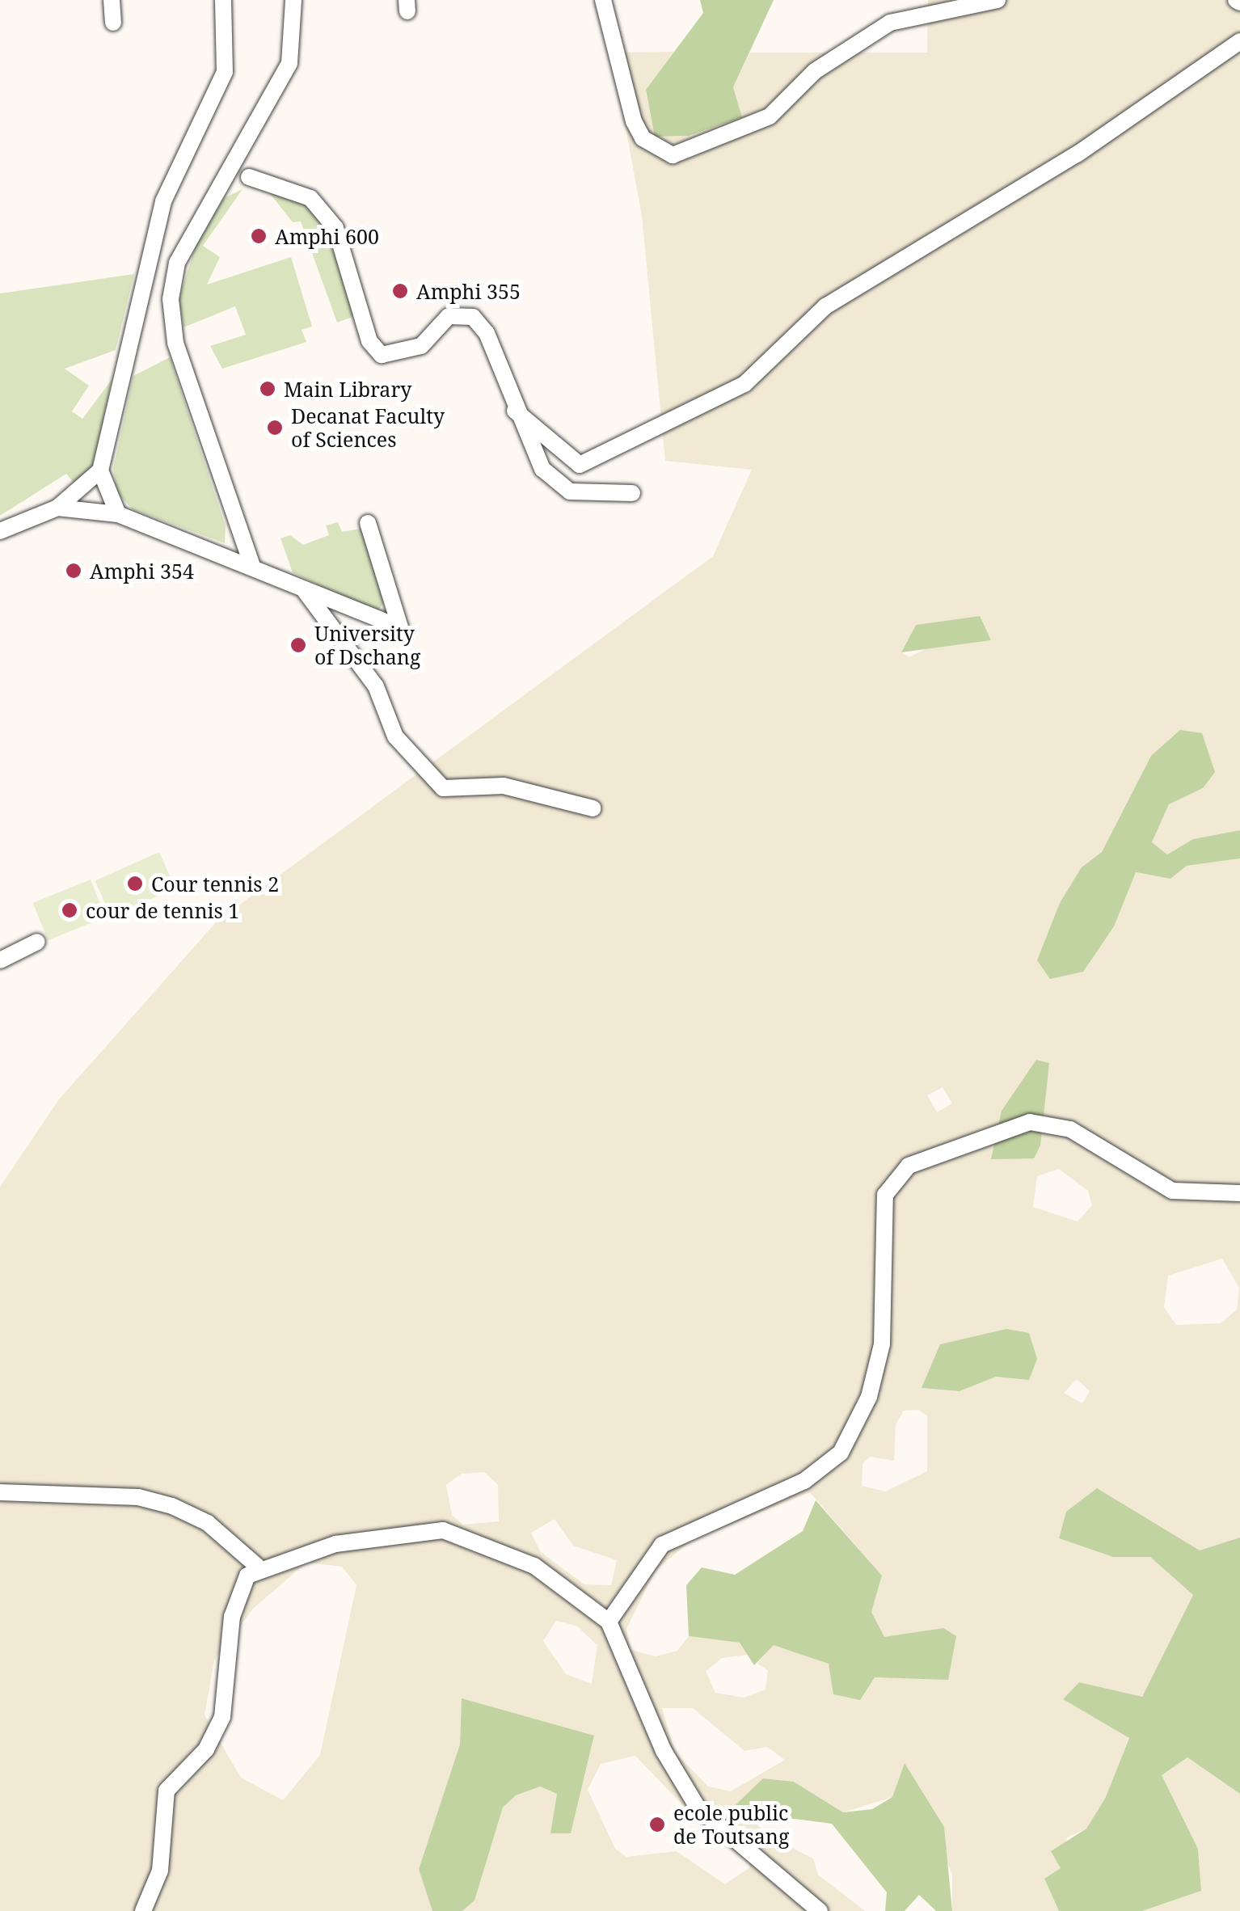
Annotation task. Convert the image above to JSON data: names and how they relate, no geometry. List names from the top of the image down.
{
  "places": [
    "Amphi 600",
    "Amphi 355",
    "Main Library",
    "Decanat Faculty of Sciences",
    "Amphi 354",
    "University of Dschang",
    "Cour tennis 2",
    "cour de tennis 1",
    "ecole public de Toutsang"
  ]
}
